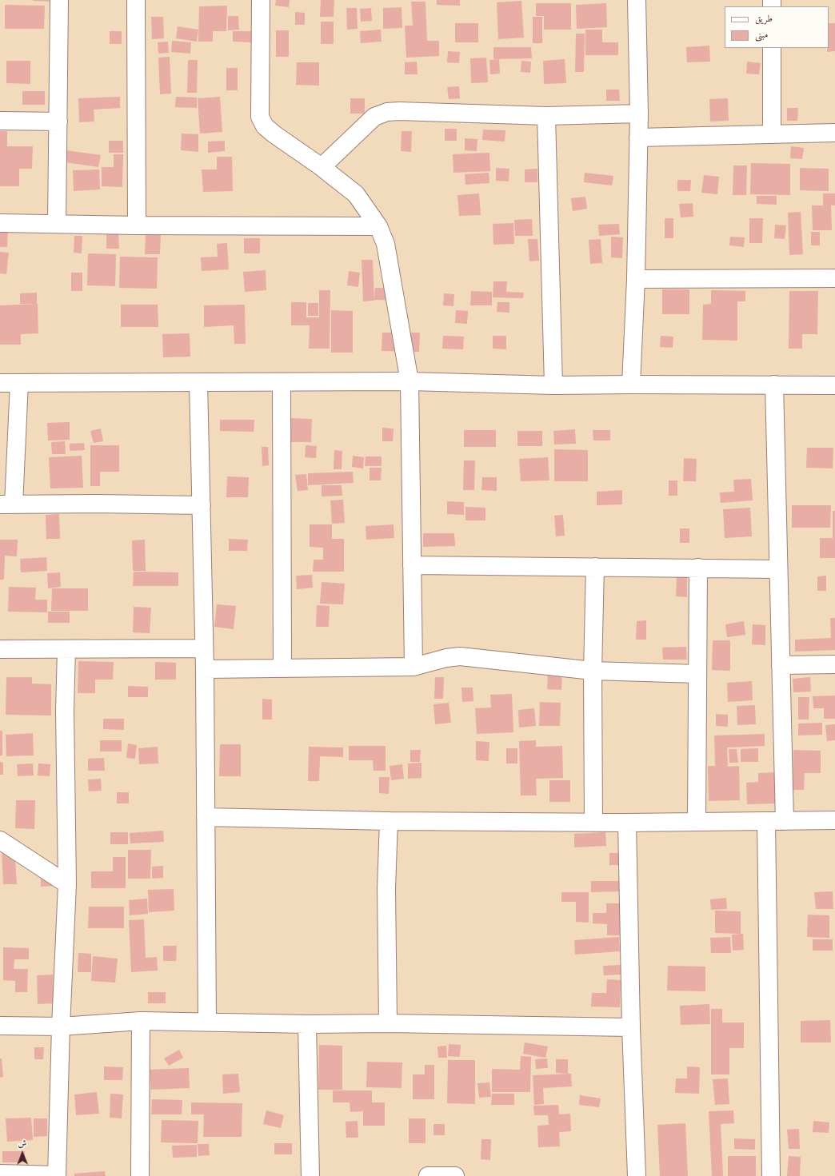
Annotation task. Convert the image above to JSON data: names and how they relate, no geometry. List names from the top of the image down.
{
  "legend": ["طريق", "مبنى"],
  "north": "top"
}
